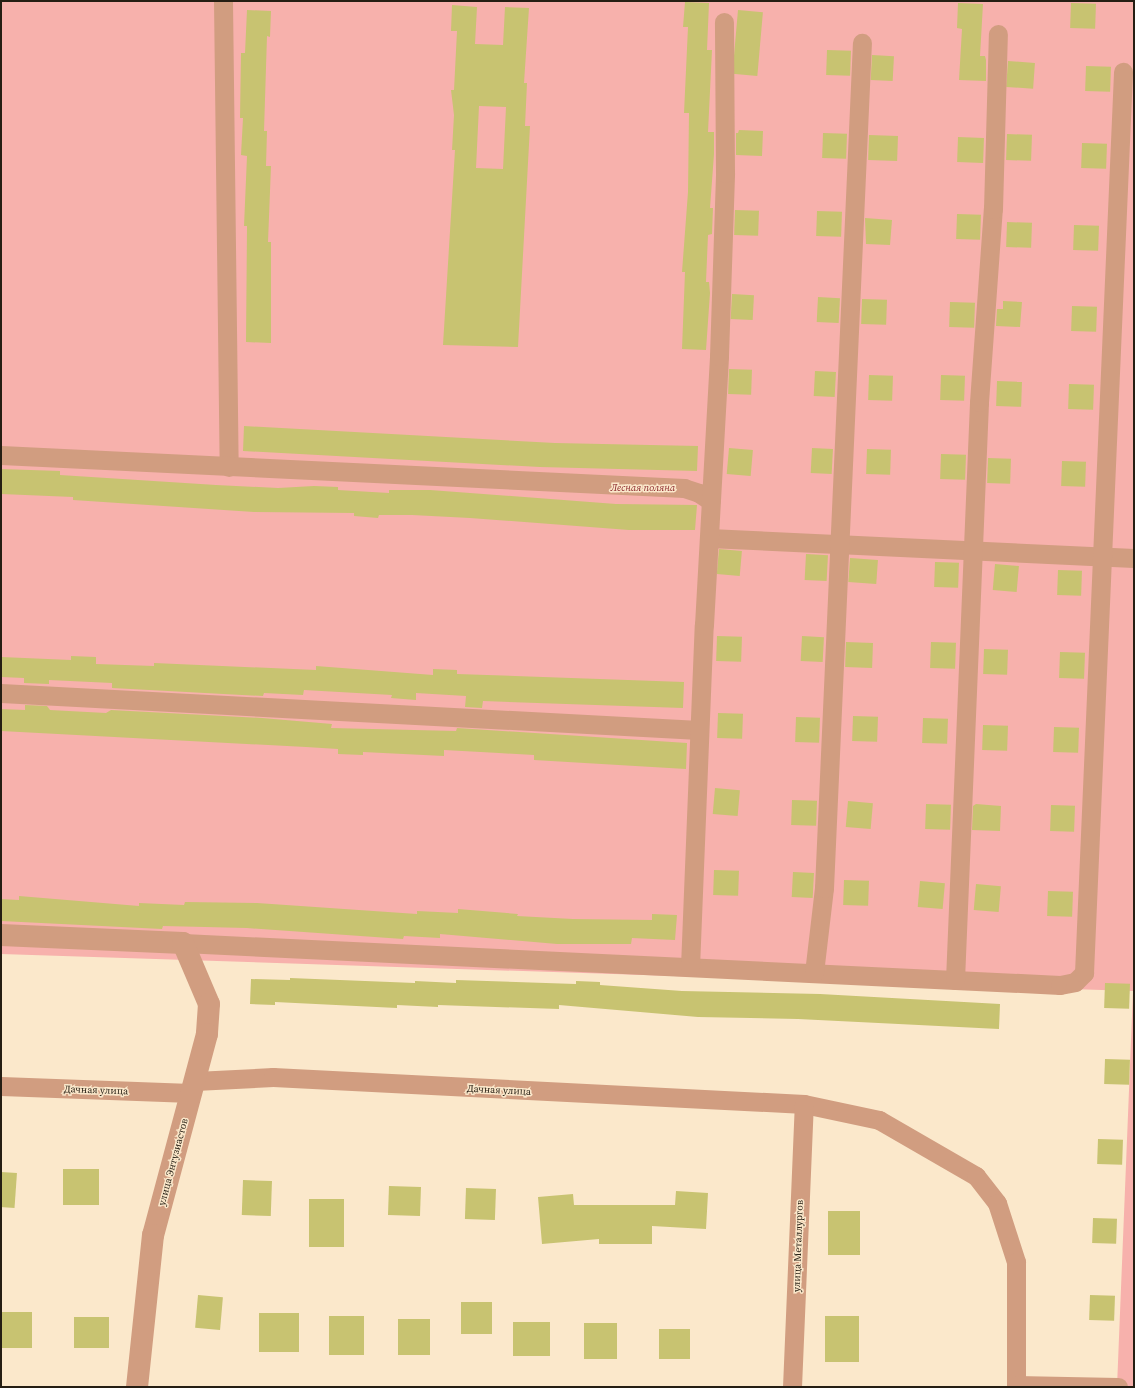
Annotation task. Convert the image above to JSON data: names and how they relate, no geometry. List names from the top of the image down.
{
  "streets": {
    "street": ["Дачная улица", "улица Энтузиастов", "улица Металлургов"]
  },
  "crossings": [
    ["Дачная улица", "улица Энтузиастов"],
    ["Дачная улица", "улица Металлургов"]
  ],
  "parks": ["Лесная поляна"]
}
